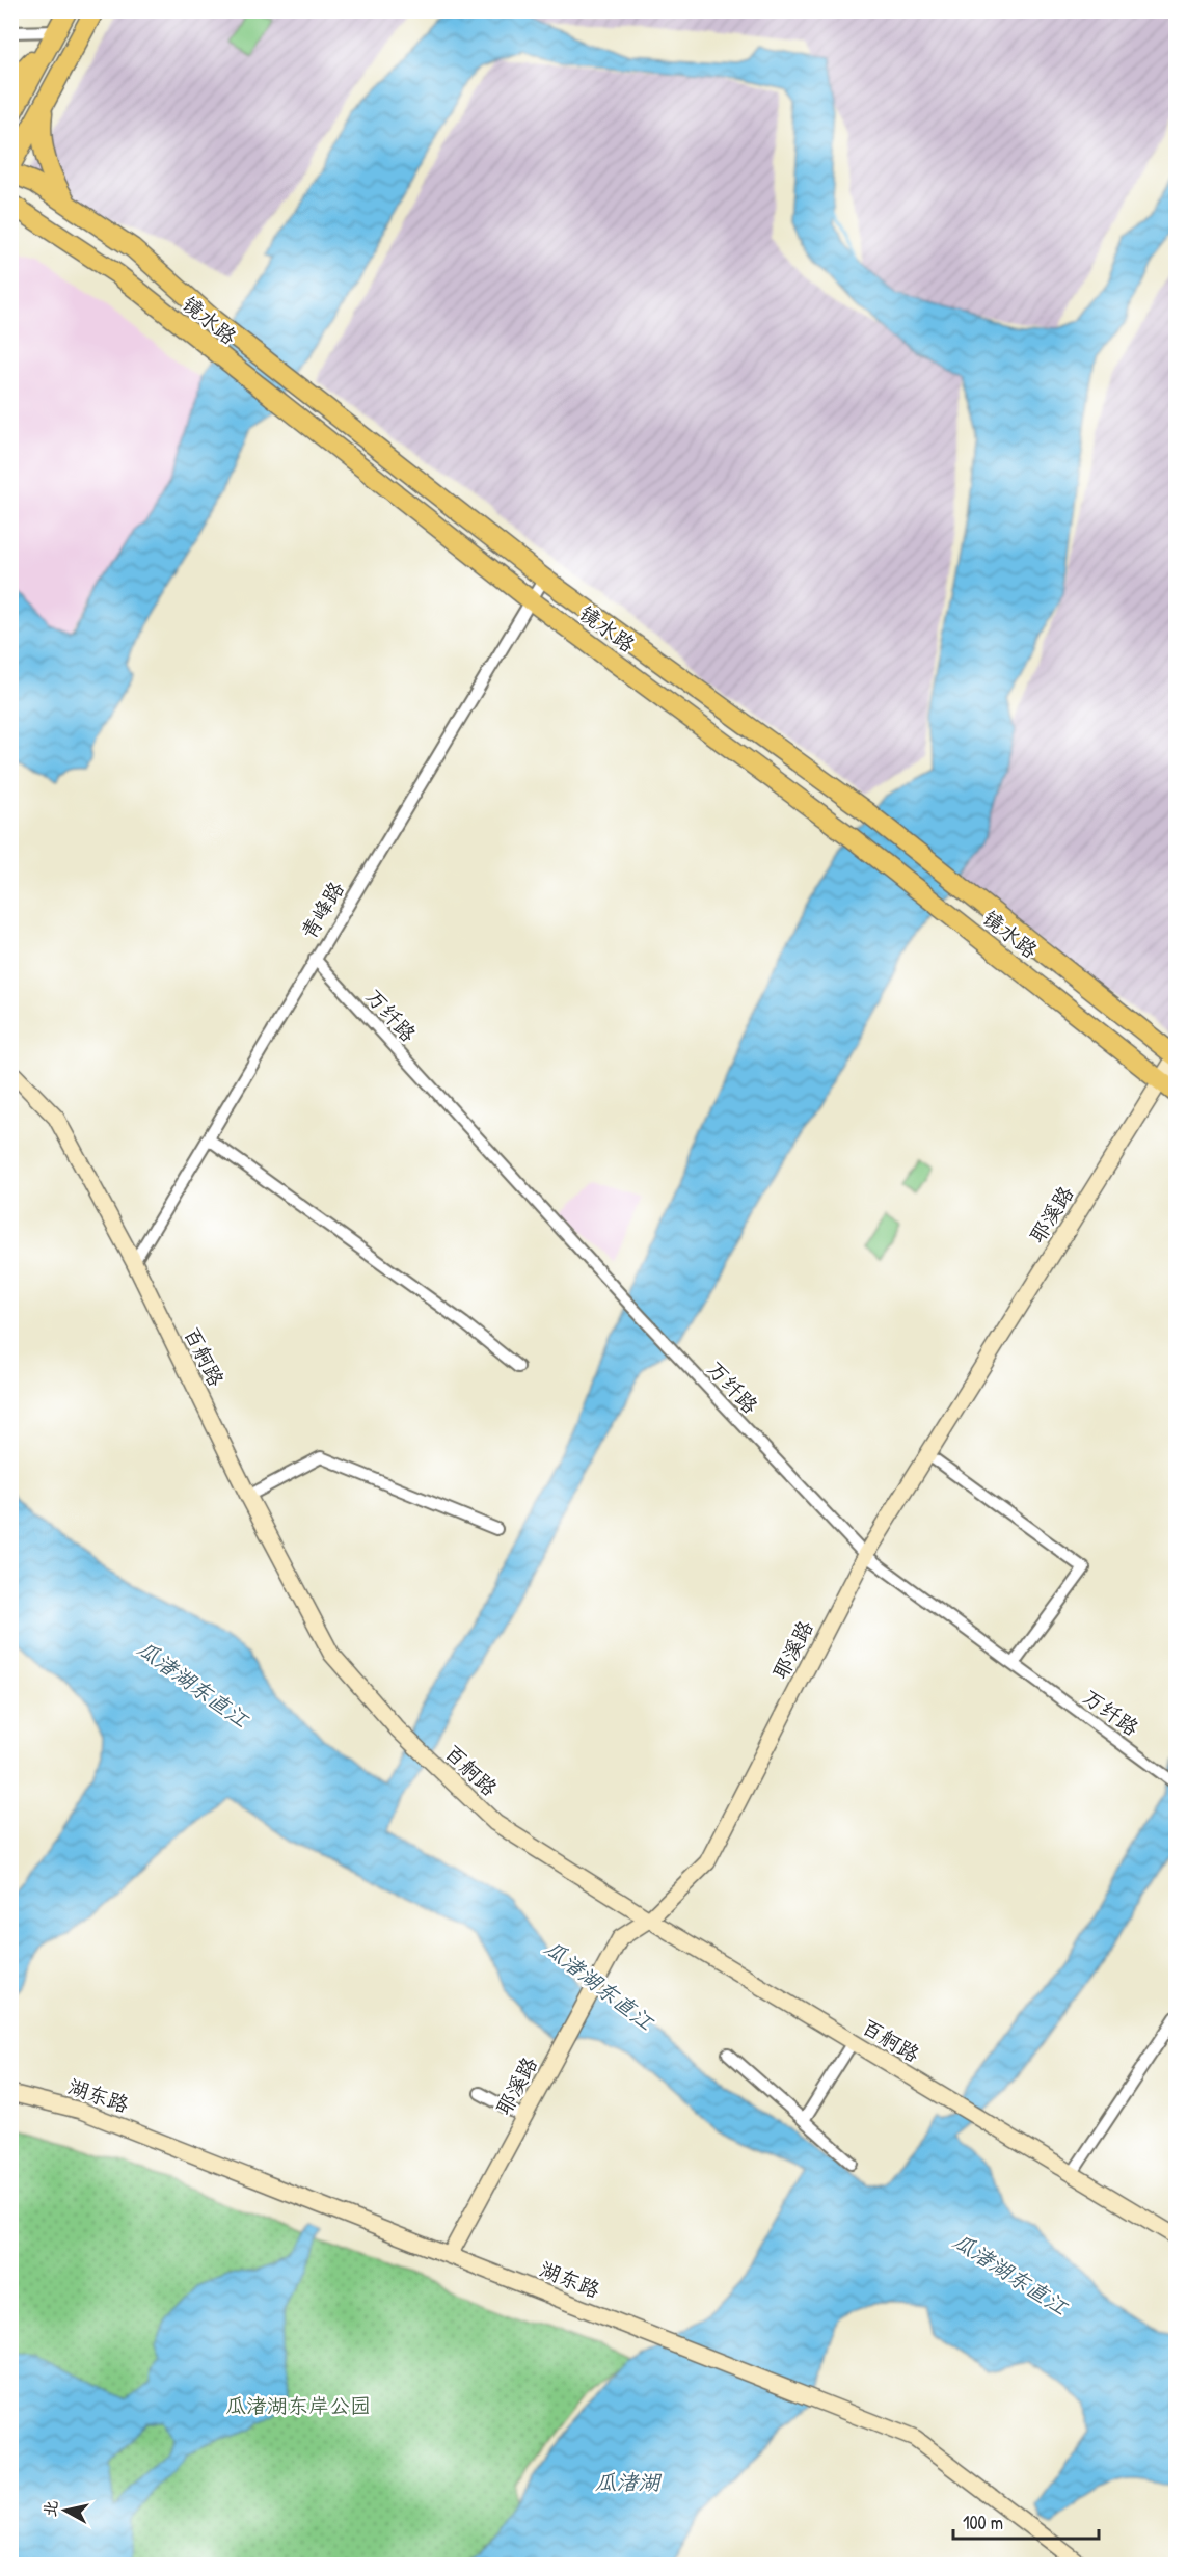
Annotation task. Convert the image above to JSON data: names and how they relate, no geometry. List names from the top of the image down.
{
  "streets": {
    "main road": ["镜水路"],
    "street": [
      "青峰路",
      "万纤路",
      "耶溪路",
      "百舸路",
      "湖东路"
    ]
  },
  "crossings": [
    ["镜水路", "青峰路"],
    ["镜水路", "耶溪路"],
    ["青峰路", "万纤路"],
    ["青峰路", "百舸路"],
    ["万纤路", "耶溪路"],
    ["耶溪路", "百舸路"],
    ["耶溪路", "湖东路"]
  ],
  "water": ["瓜渚湖东直江", "瓜渚湖"],
  "parks": ["瓜渚湖东岸公园"],
  "scale_bar": "100 m",
  "north": "left"
}
